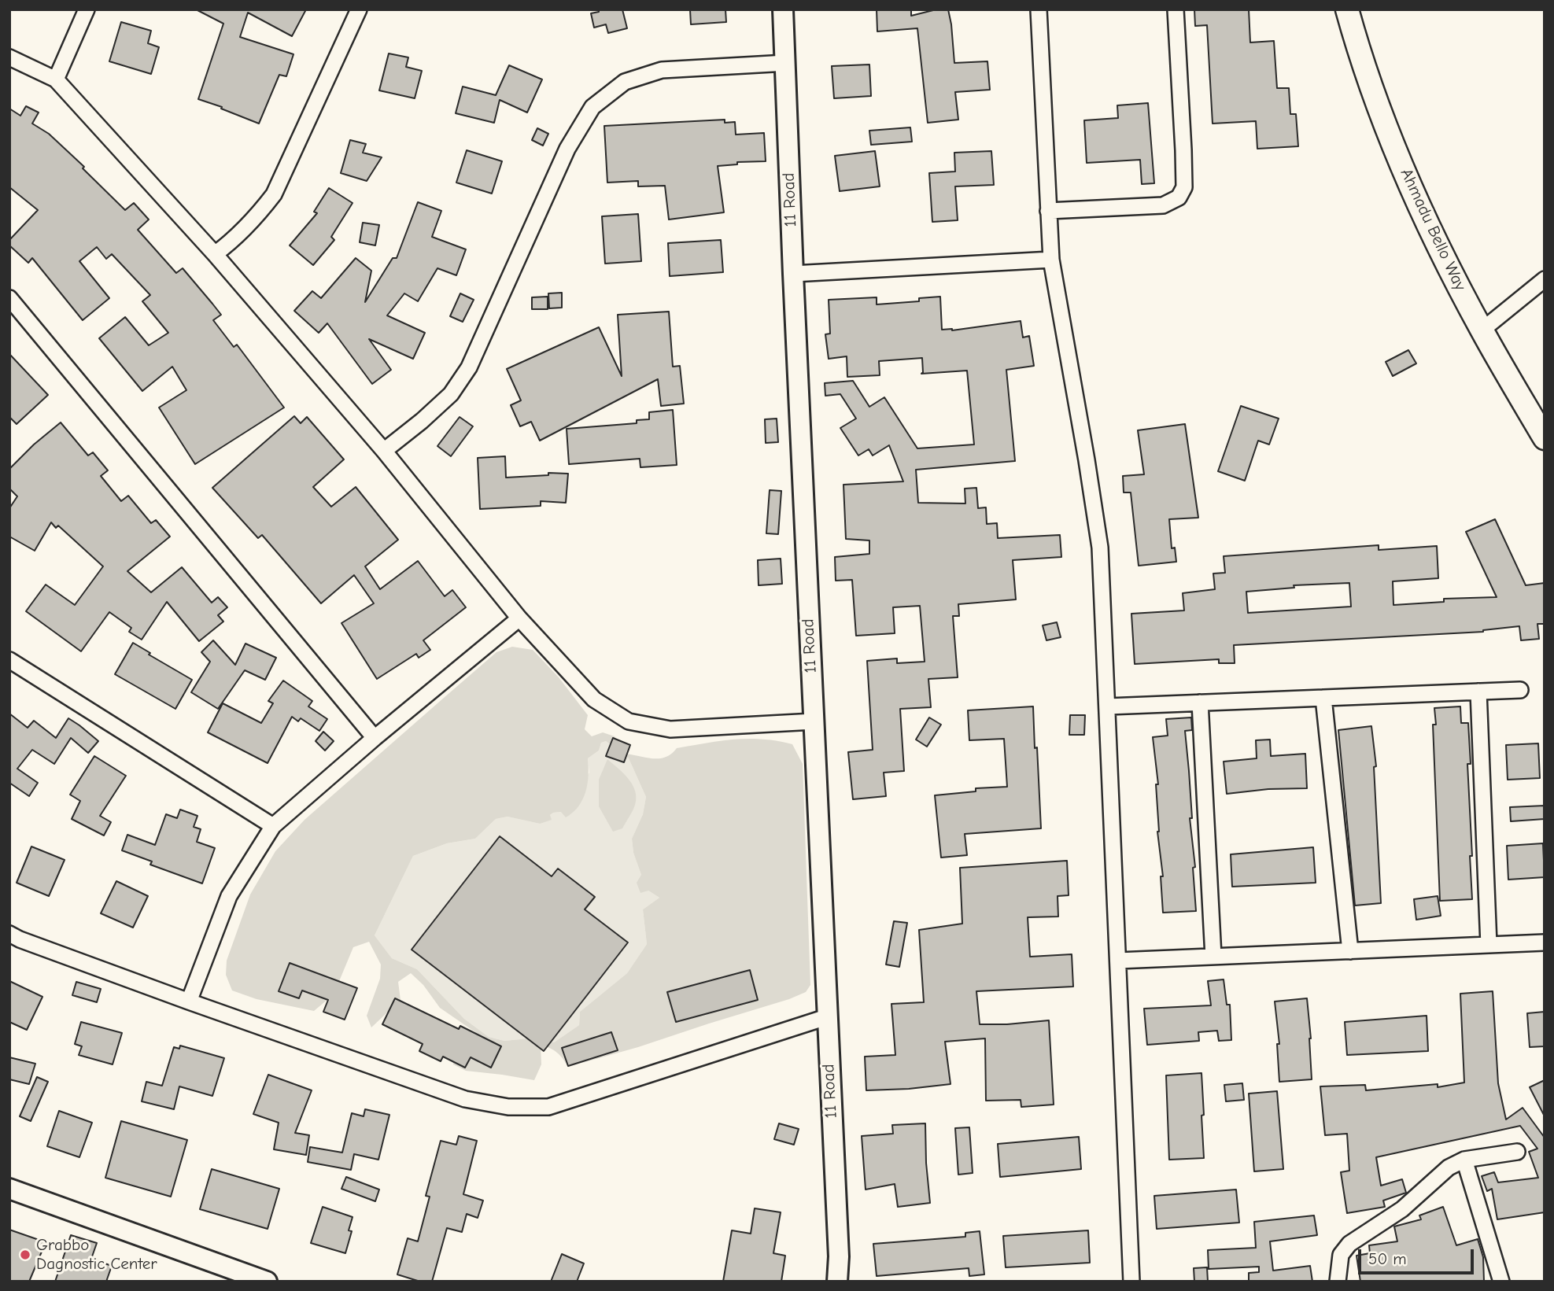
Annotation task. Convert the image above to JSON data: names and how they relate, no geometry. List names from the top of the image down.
{
  "streets": {
    "main road": ["Ahmadu Bello Way"],
    "street": ["11 Road"]
  },
  "places": ["Grabbo Dagnostic Center"],
  "scale_bar": "50 m"
}
